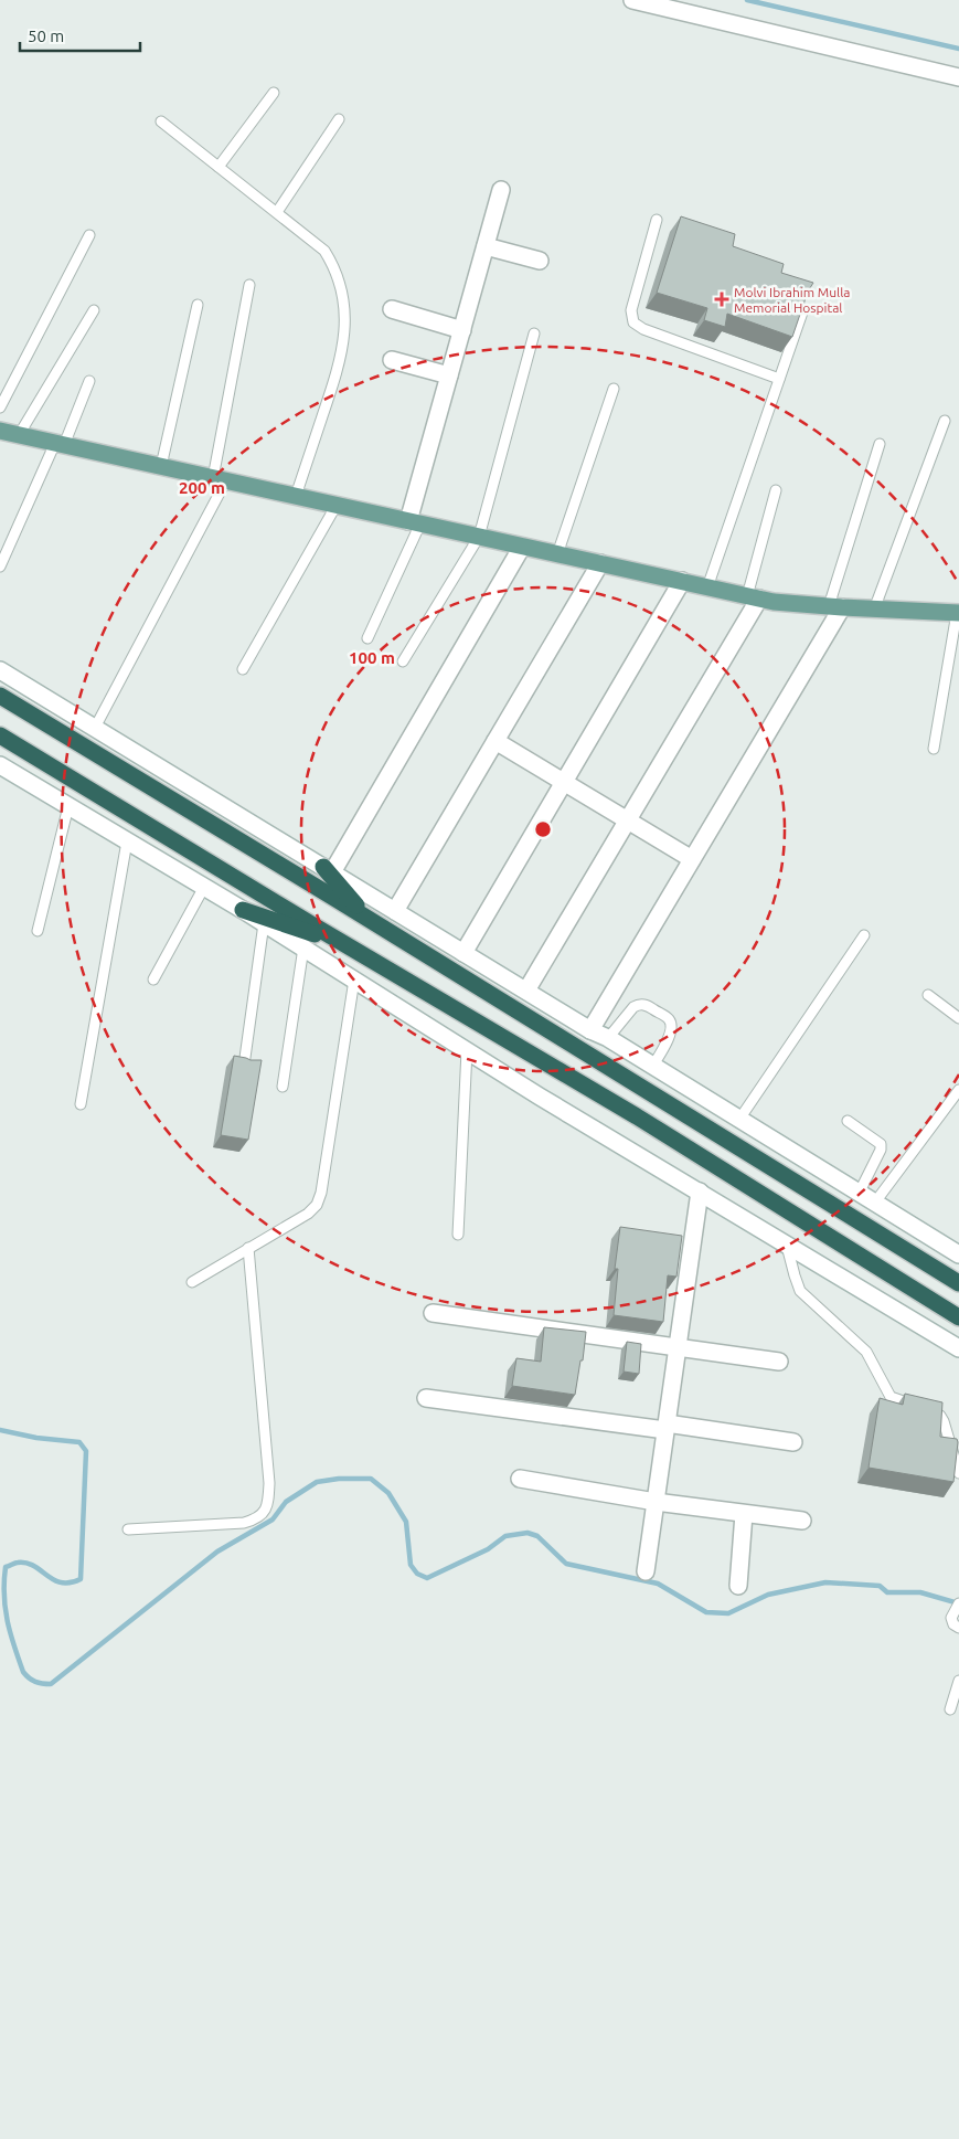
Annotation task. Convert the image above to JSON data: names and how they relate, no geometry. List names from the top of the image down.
{
  "places": {
    "health": ["Molvi Ibrahim Mulla Memorial Hospital"]
  },
  "scale_bar": "50 m",
  "rings": ["200 m", "100 m"]
}
